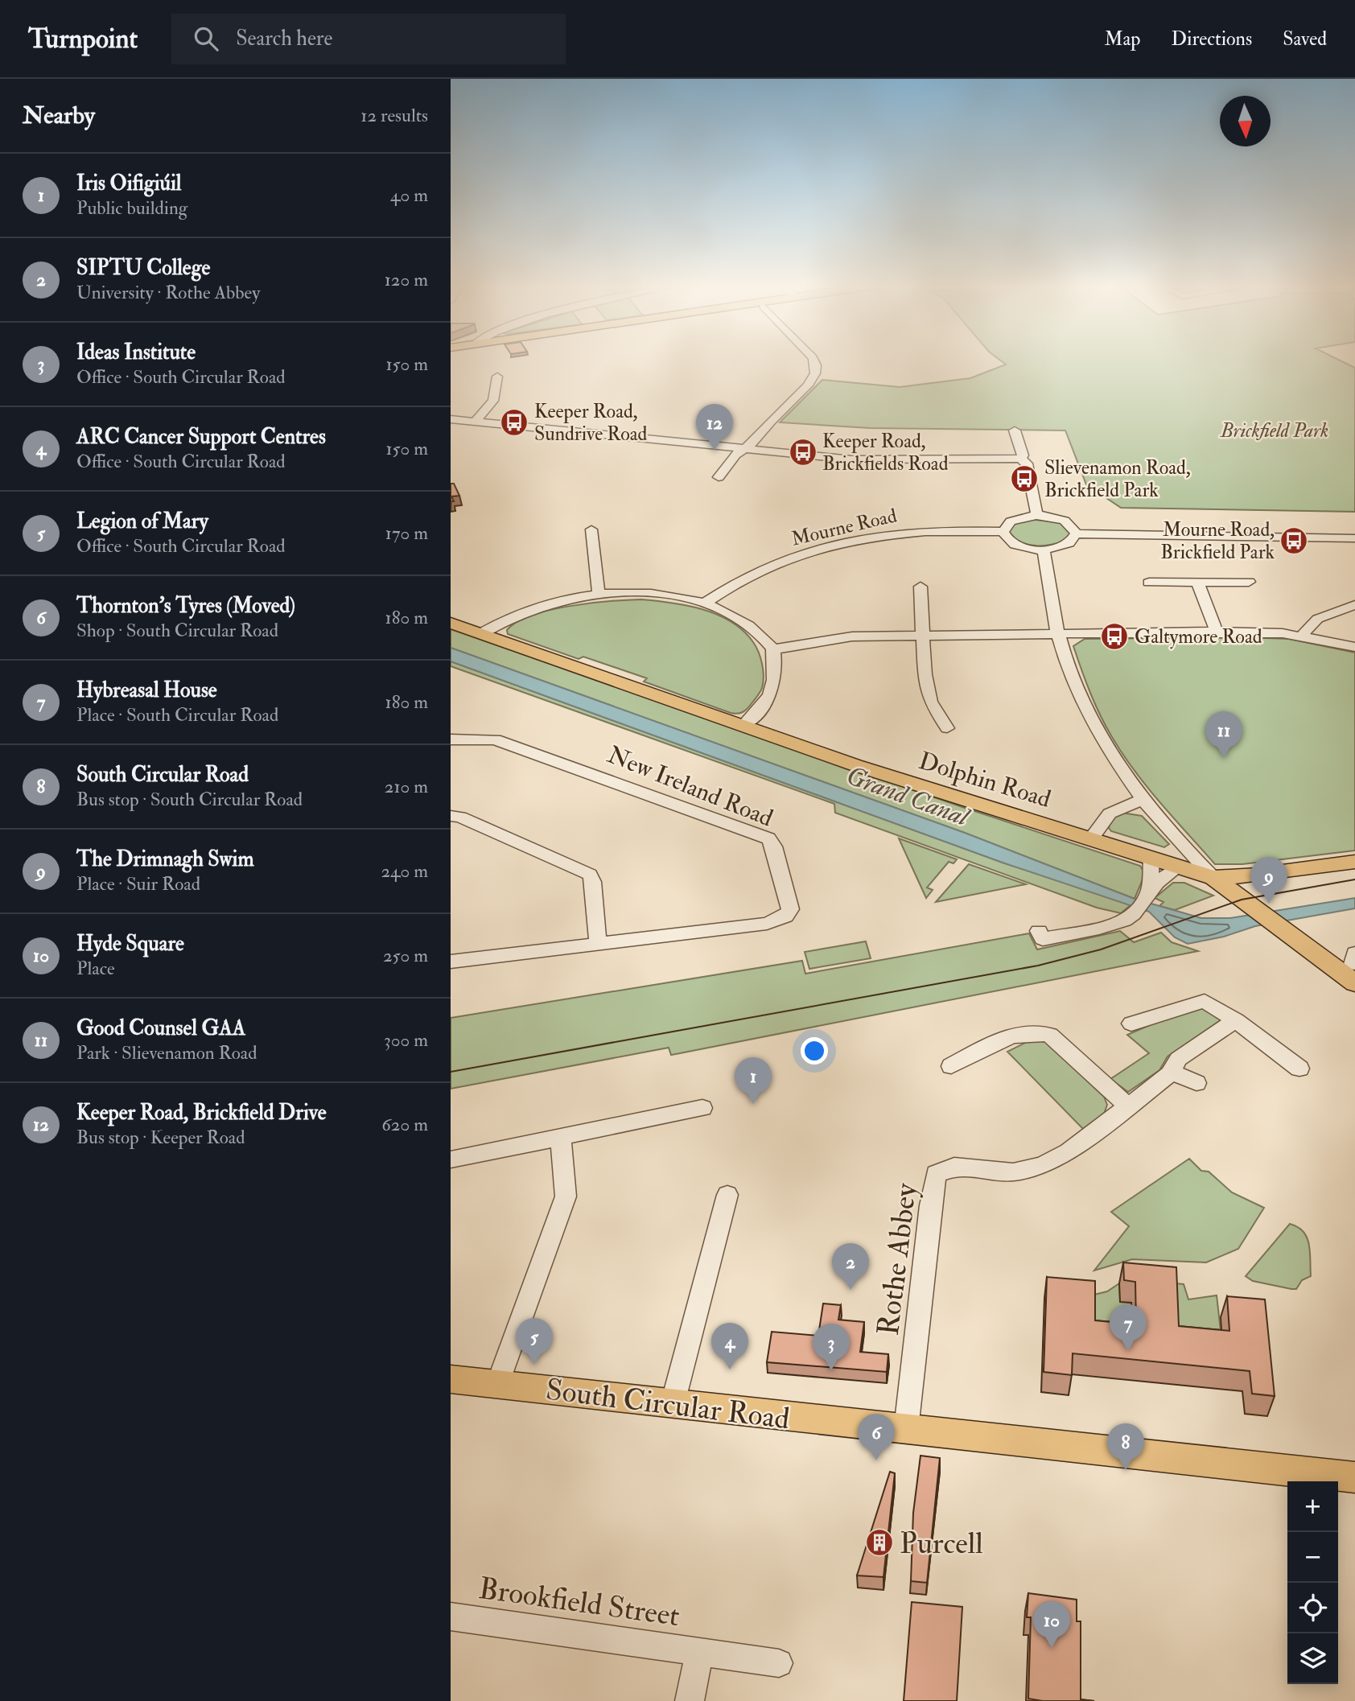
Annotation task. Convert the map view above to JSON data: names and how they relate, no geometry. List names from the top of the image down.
{
  "streets": {
    "main road": ["Dolphin Road", "South Circular Road"],
    "street": [
      "Mourne Road",
      "New Ireland Road",
      "Rothe Abbey",
      "Brookfield Street"
    ]
  },
  "crossings": [
    ["Rothe Abbey", "South Circular Road"]
  ],
  "water": ["Grand Canal"],
  "parks": ["Brickfield Park"],
  "places": {
    "bus stop": [
      "Keeper Road, Sundrive Road",
      "Keeper Road, Brickfields Road",
      "Slievenamon Road, Brickfield Park",
      "Mourne Road, Brickfield Park",
      "Galtymore Road"
    ],
    "building": ["Purcell"]
  },
  "north": "bottom",
  "page": {
    "header": "Turnpoint",
    "search": "Search here",
    "nav": ["Map", "Directions", "Saved"],
    "heading": ["Nearby", "12 results"],
    "list": [
      {
        "mark": "1",
        "name": "Iris Oifigiúil",
        "note": "Public building",
        "value": "40 m"
      },
      {
        "mark": "2",
        "name": "SIPTU College",
        "note": "University · Rothe Abbey",
        "value": "120 m"
      },
      {
        "mark": "3",
        "name": "Ideas Institute",
        "note": "Office · South Circular Road",
        "value": "150 m"
      },
      {
        "mark": "4",
        "name": "ARC Cancer Support Centres",
        "note": "Office · South Circular Road",
        "value": "150 m"
      },
      {
        "mark": "5",
        "name": "Legion of Mary",
        "note": "Office · South Circular Road",
        "value": "170 m"
      },
      {
        "mark": "6",
        "name": "Thornton's Tyres (Moved)",
        "note": "Shop · South Circular Road",
        "value": "180 m"
      },
      {
        "mark": "7",
        "name": "Hybreasal House",
        "note": "Place · South Circular Road",
        "value": "180 m"
      },
      {
        "mark": "8",
        "name": "South Circular Road",
        "note": "Bus stop · South Circular Road",
        "value": "210 m"
      },
      {
        "mark": "9",
        "name": "The Drimnagh Swim",
        "note": "Place · Suir Road",
        "value": "240 m"
      },
      {
        "mark": "10",
        "name": "Hyde Square",
        "note": "Place",
        "value": "250 m"
      },
      {
        "mark": "11",
        "name": "Good Counsel GAA",
        "note": "Park · Slievenamon Road",
        "value": "300 m"
      },
      {
        "mark": "12",
        "name": "Keeper Road, Brickfield Drive",
        "note": "Bus stop · Keeper Road",
        "value": "620 m"
      }
    ],
    "pins": [
      "12",
      "11",
      "9",
      "1",
      "2",
      "7",
      "5",
      "4",
      "3",
      "6",
      "8",
      "10"
    ],
    "map_buttons": ["+", "−"]
  }
}
